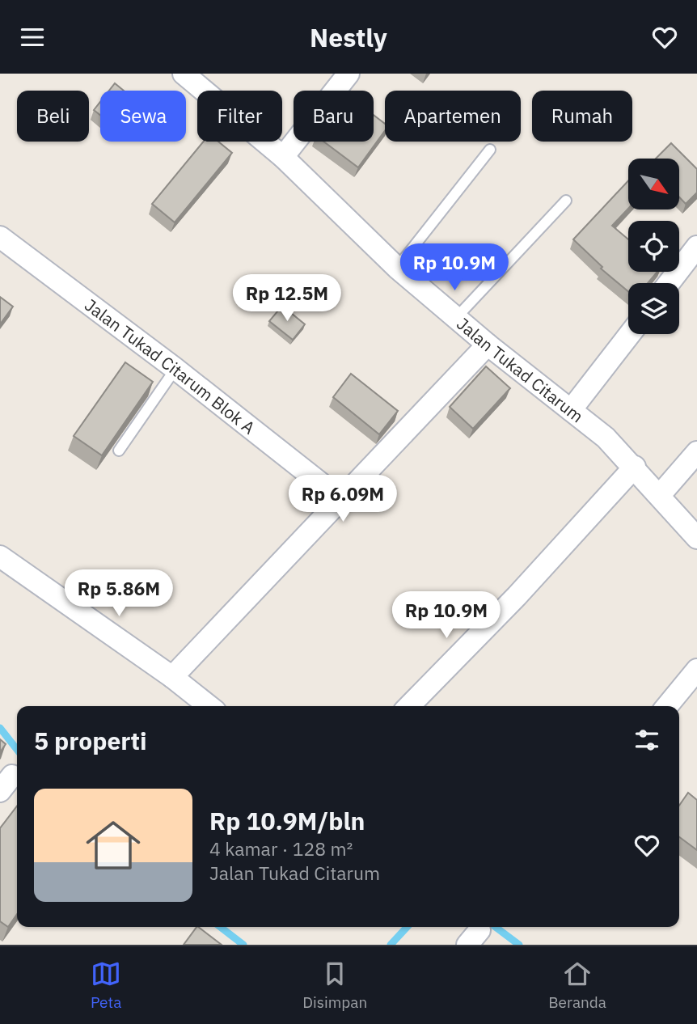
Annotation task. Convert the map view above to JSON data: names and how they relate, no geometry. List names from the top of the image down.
{
  "streets": {
    "street": ["Jalan Tukad Citarum Blok A", "Jalan Tukad Citarum"]
  },
  "north": "bottom right",
  "page": {
    "header": "Nestly",
    "chip": [
      "Beli",
      "Sewa",
      "Filter",
      "Baru",
      "Apartemen",
      "Rumah"
    ],
    "price": [
      "Rp 10.9M",
      "Rp 12.5M",
      "Rp 6.09M",
      "Rp 5.86M",
      "Rp 10.9M"
    ],
    "heading": "5 properti",
    "list": [
      {
        "name": "Rp 10.9M/bln",
        "note": "4 kamar · 128 m² · Jalan Tukad Citarum"
      }
    ],
    "tabs": ["Peta", "Disimpan", "Beranda"]
  }
}
